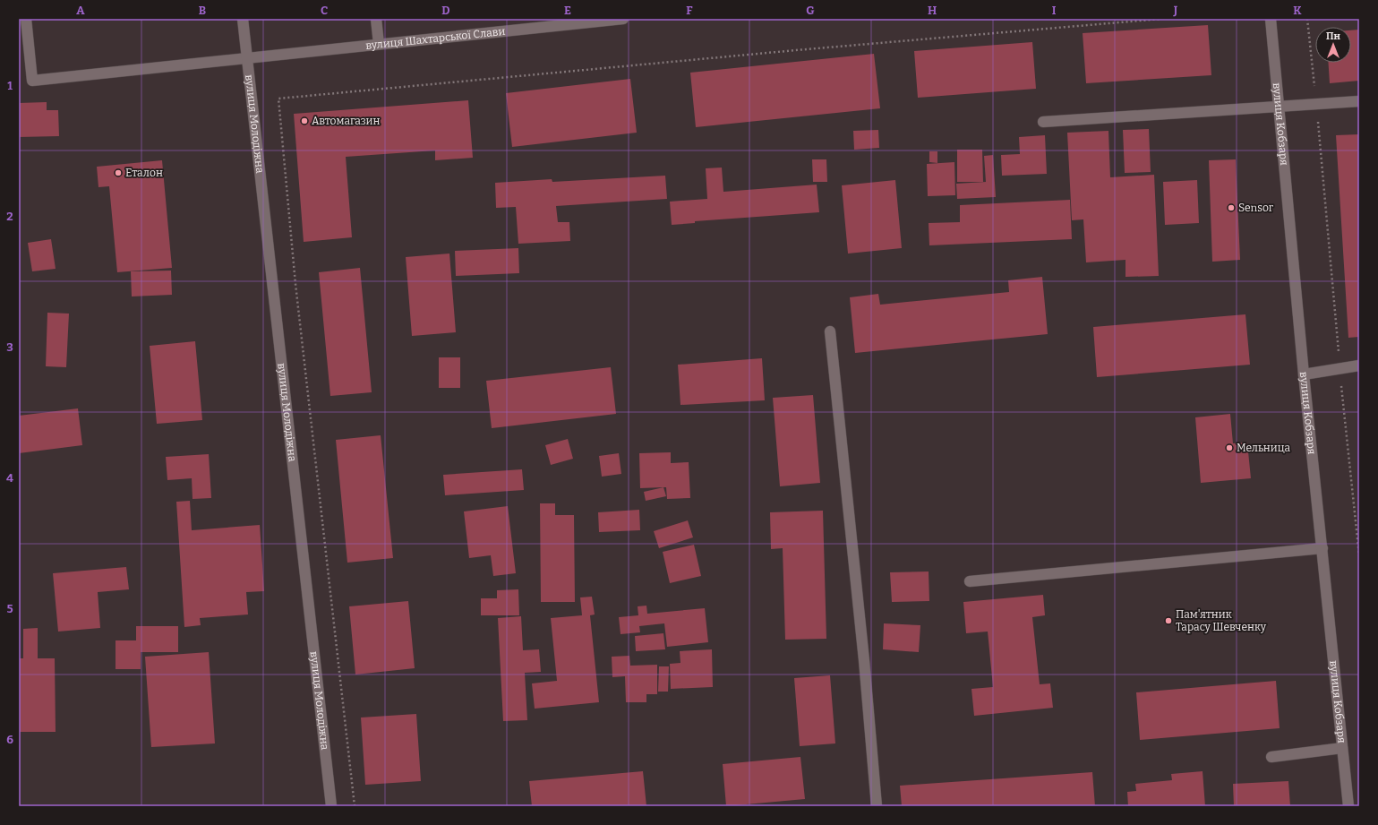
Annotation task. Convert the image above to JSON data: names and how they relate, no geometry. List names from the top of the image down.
{
  "streets": {
    "street": ["вулиця Шахтарської Слави", "вулиця Кобзаря", "вулиця Молодіжна"]
  },
  "crossings": [
    ["вулиця Шахтарської Слави", "вулиця Молодіжна"]
  ],
  "places": [
    "Автомагазин",
    "Еталон",
    "Sensor",
    "Мельница",
    "Пам'ятник Тарасу Шевченку"
  ],
  "north": "top",
  "grid": {
    "columns": [
      "A",
      "B",
      "C",
      "D",
      "E",
      "F",
      "G",
      "H",
      "I",
      "J",
      "K"
    ],
    "rows": [
      "1",
      "2",
      "3",
      "4",
      "5",
      "6"
    ]
  }
}
